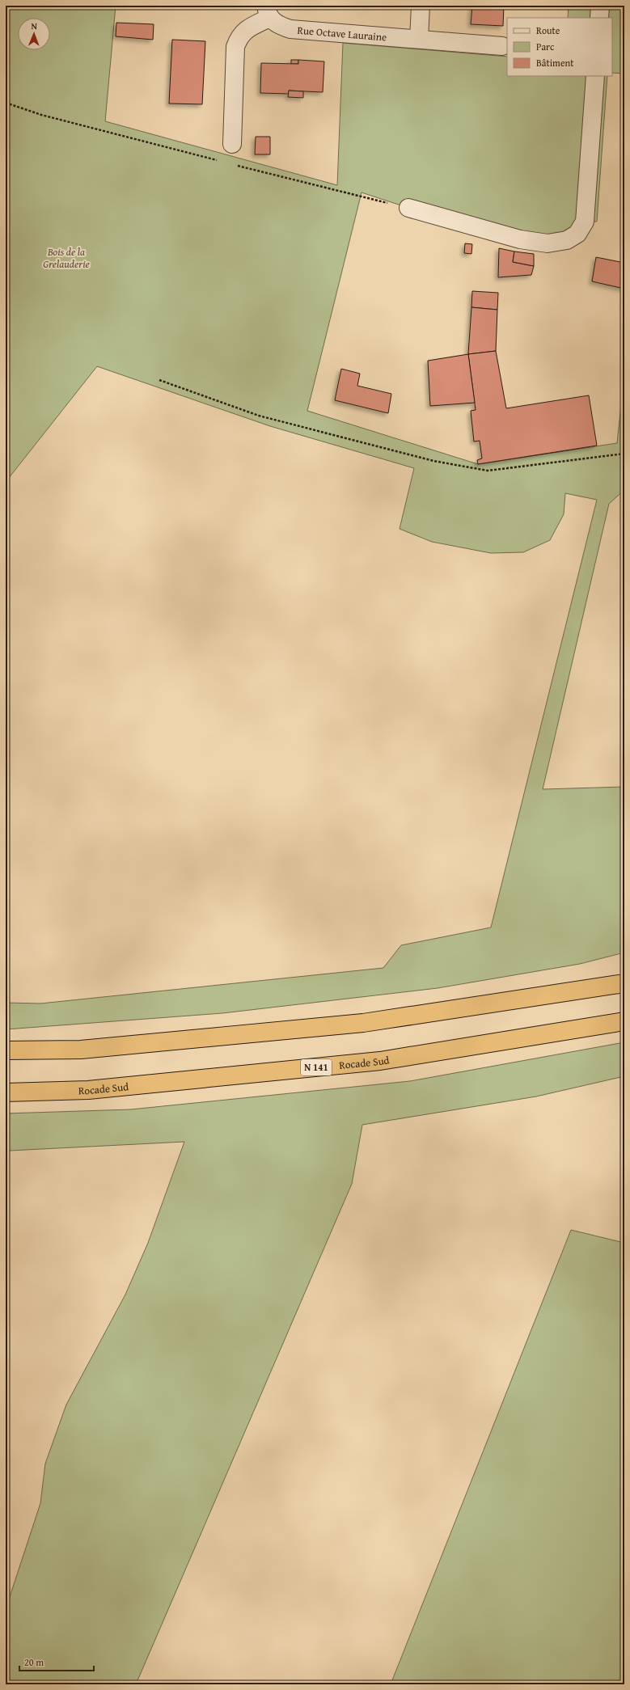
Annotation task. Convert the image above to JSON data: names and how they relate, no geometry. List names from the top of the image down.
{
  "streets": {
    "highway": ["Rocade Sud", "N 141"],
    "street": ["Rue Octave Lauraine"]
  },
  "parks": ["Bois de la Grelauderie"],
  "legend": ["Route", "Parc", "Bâtiment"],
  "scale_bar": "20 m",
  "north": "top"
}
